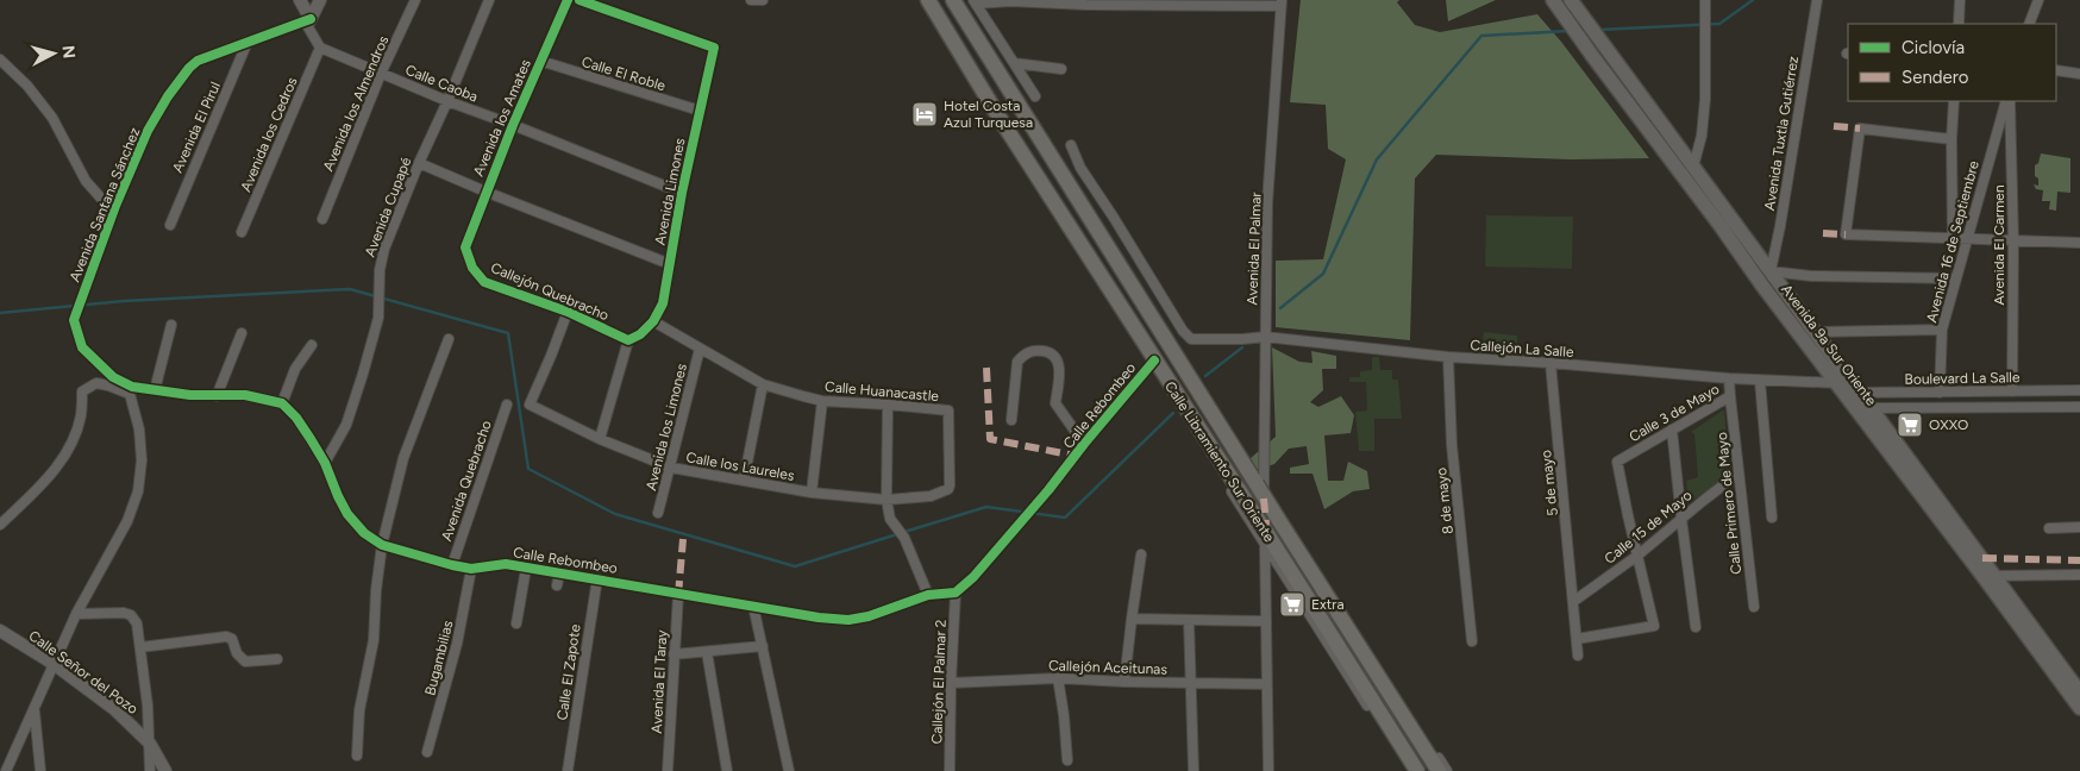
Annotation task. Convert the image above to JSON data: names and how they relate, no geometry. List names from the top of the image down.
{
  "streets": {
    "main road": ["Avenida 9a Sur Oriente", "Calle Libramiento Sur Oriente"],
    "street": [
      "Calle El Roble",
      "Calle Caoba",
      "Avenida los Almendros",
      "Avenida los Amates",
      "Avenida El Pirul",
      "Avenida Tuxtla Gutiérrez",
      "Avenida los Cedros",
      "Avenida Limones",
      "Avenida Santana Sánchez",
      "Avenida Cupapé",
      "Avenida 16 de Septiembre",
      "Avenida El Carmen",
      "Avenida El Palmar",
      "Callejón Quebracho",
      "Callejón La Salle",
      "Boulevard La Salle",
      "Calle Huanacastle",
      "Calle Rebombeo",
      "Calle 3 de Mayo",
      "Avenida los Limones",
      "Calle los Laureles",
      "Avenida Quebracho",
      "5 de mayo",
      "8 de mayo",
      "Calle Primero de Mayo",
      "Calle 15 de Mayo",
      "Bugambilias",
      "Callejón Aceitunas",
      "Calle Señor del Pozo",
      "Calle El Zapote",
      "Avenida El Taray",
      "Callejón El Palmar 2"
    ]
  },
  "crossings": [
    ["Calle El Roble", "Avenida los Amates"],
    ["Calle El Roble", "Avenida Limones"],
    ["Calle Caoba", "Avenida los Almendros"],
    ["Calle Caoba", "Avenida los Amates"],
    ["Calle Caoba", "Avenida los Cedros"],
    ["Calle Caoba", "Avenida Limones"],
    ["Calle Caoba", "Avenida Cupapé"],
    ["Avenida los Amates", "Callejón Quebracho"],
    ["Avenida El Pirul", "Avenida Santana Sánchez"],
    ["Avenida Tuxtla Gutiérrez", "Avenida 9a Sur Oriente"],
    ["Avenida Limones", "Callejón Quebracho"],
    ["Avenida Limones", "Calle Huanacastle"],
    ["Avenida Cupapé", "Calle Rebombeo"],
    ["Avenida 16 de Septiembre", "Boulevard La Salle"],
    ["Avenida El Carmen", "Boulevard La Salle"],
    ["Avenida El Palmar", "Callejón La Salle"],
    ["Avenida El Palmar", "Calle Libramiento Sur Oriente"],
    ["Callejón Quebracho", "Calle los Laureles"],
    ["Avenida 9a Sur Oriente", "Callejón La Salle"],
    ["Avenida 9a Sur Oriente", "Boulevard La Salle"],
    ["Callejón La Salle", "Boulevard La Salle"],
    ["Callejón La Salle", "Calle 3 de Mayo"],
    ["Callejón La Salle", "5 de mayo"],
    ["Callejón La Salle", "8 de mayo"],
    ["Calle Huanacastle", "Avenida los Limones"],
    ["Calle Huanacastle", "Calle los Laureles"],
    ["Calle Rebombeo", "Calle Libramiento Sur Oriente"],
    ["Calle Rebombeo", "Avenida Quebracho"],
    ["Calle Rebombeo", "Bugambilias"],
    ["Calle Rebombeo", "Calle El Zapote"],
    ["Calle Rebombeo", "Avenida El Taray"],
    ["Calle Rebombeo", "Callejón El Palmar 2"],
    ["Calle 3 de Mayo", "Calle Primero de Mayo"],
    ["Calle 3 de Mayo", "Calle 15 de Mayo"],
    ["Avenida los Limones", "Calle los Laureles"],
    ["5 de mayo", "Calle 15 de Mayo"],
    ["Calle Primero de Mayo", "Calle 15 de Mayo"],
    ["Callejón Aceitunas", "Callejón El Palmar 2"]
  ],
  "places": {
    "hotel": ["Hotel Costa Azul Turquesa"],
    "supermarket": ["OXXO", "Extra"]
  },
  "legend": ["Ciclovía", "Sendero"],
  "north": "right"
}
